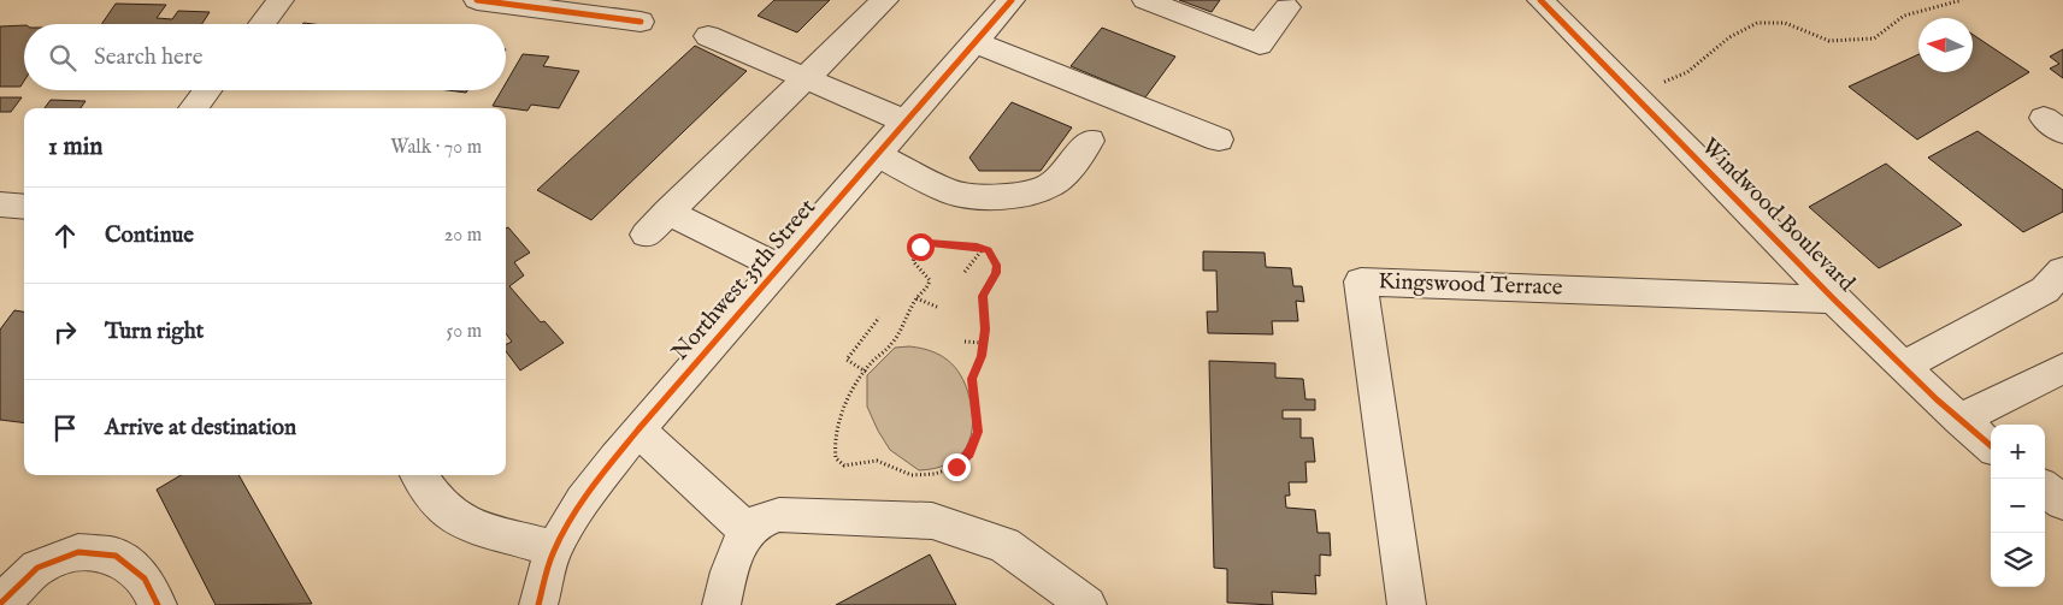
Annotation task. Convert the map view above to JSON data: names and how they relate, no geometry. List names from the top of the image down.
{
  "streets": {
    "street": ["Windwood Boulevard", "Northwest 35th Street", "Kingswood Terrace"]
  },
  "crossings": [
    ["Windwood Boulevard", "Kingswood Terrace"]
  ],
  "north": "left",
  "page": {
    "search": "Search here",
    "heading": ["1 min", "Walk · 70 m"],
    "list": [
      ["Continue", "20 m"],
      ["Turn right", "50 m"],
      "Arrive at destination"
    ],
    "map_buttons": ["+", "−"]
  }
}
